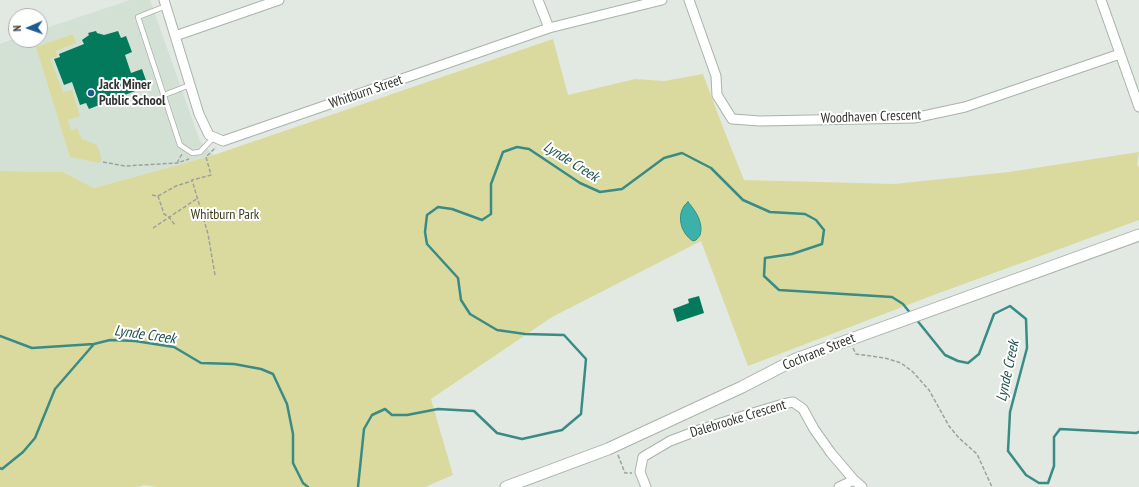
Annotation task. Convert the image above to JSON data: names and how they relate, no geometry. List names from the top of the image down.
{
  "streets": {
    "street": [
      "Whitburn Street",
      "Woodhaven Crescent",
      "Cochrane Street",
      "Dalebrooke Crescent"
    ]
  },
  "water": ["Lynde Creek"],
  "parks": ["Whitburn Park"],
  "places": ["Jack Miner Public School"],
  "north": "left"
}
